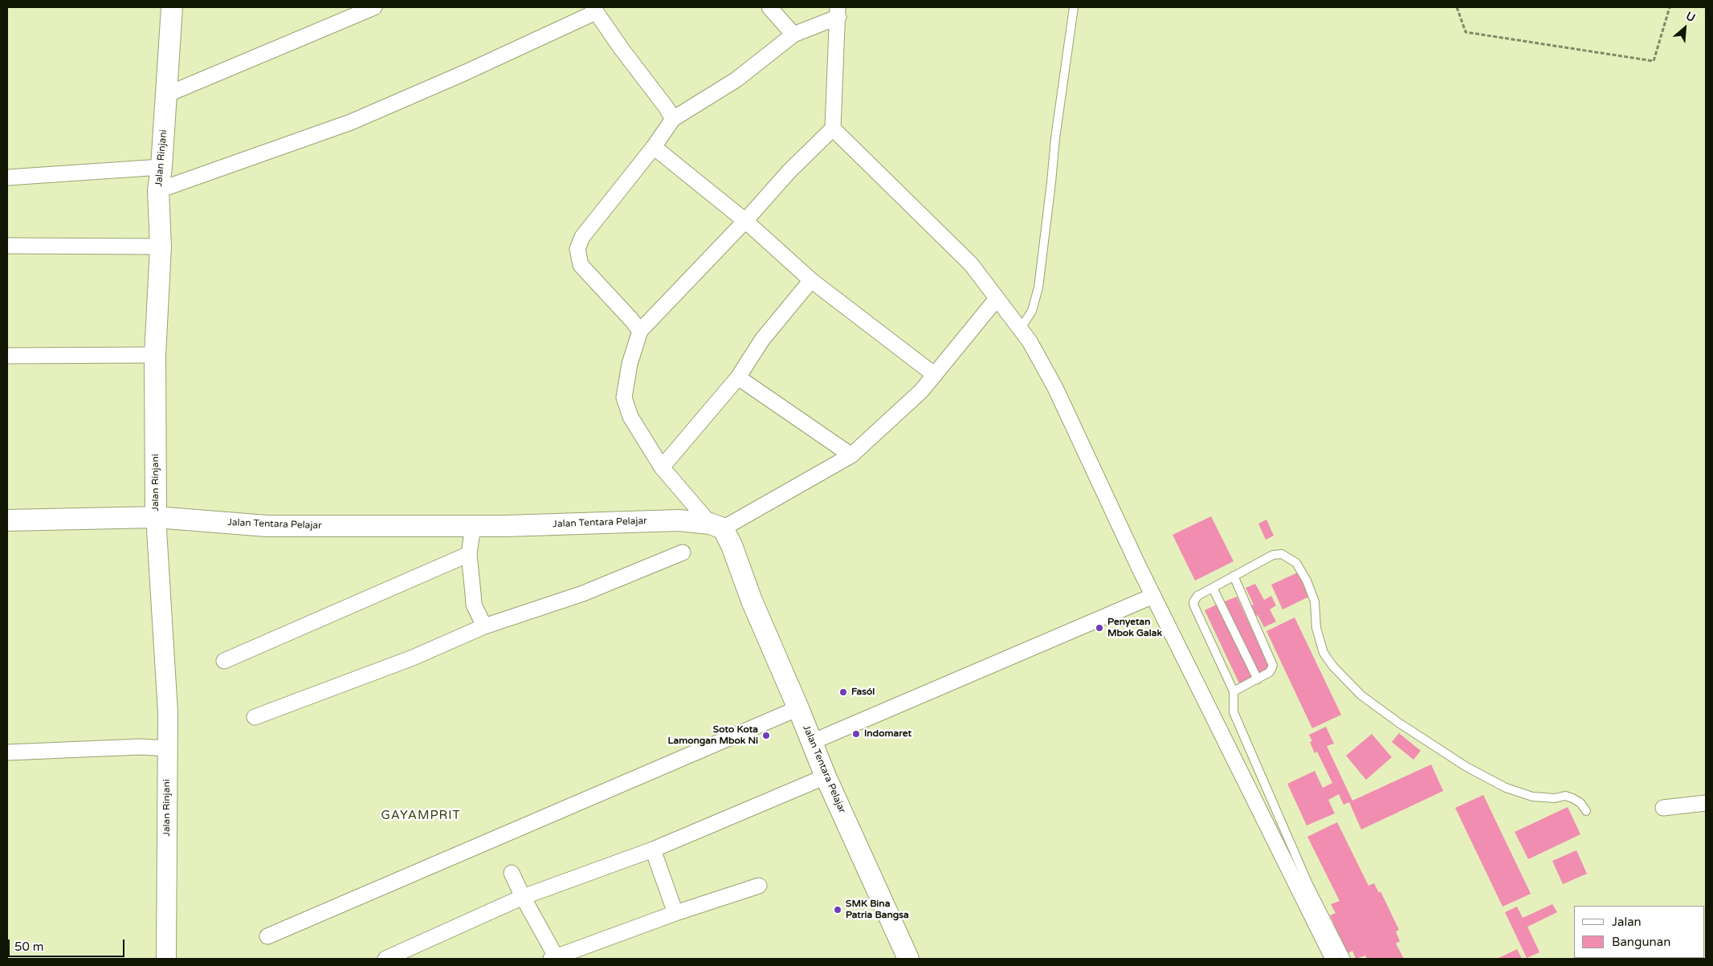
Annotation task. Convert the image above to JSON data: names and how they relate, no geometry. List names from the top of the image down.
{
  "streets": {
    "main road": ["Jalan Rinjani", "Jalan Tentara Pelajar"]
  },
  "crossings": [
    ["Jalan Rinjani", "Jalan Tentara Pelajar"]
  ],
  "districts": ["GAYAMPRIT"],
  "places": [
    "Penyetan Mbok Galak",
    "Fasól",
    "Indomaret",
    "Soto Kota Lamongan Mbok Ni",
    "SMK Bina Patria Bangsa"
  ],
  "legend": ["Jalan", "Bangunan"],
  "scale_bar": "50 m",
  "north": "top right"
}
